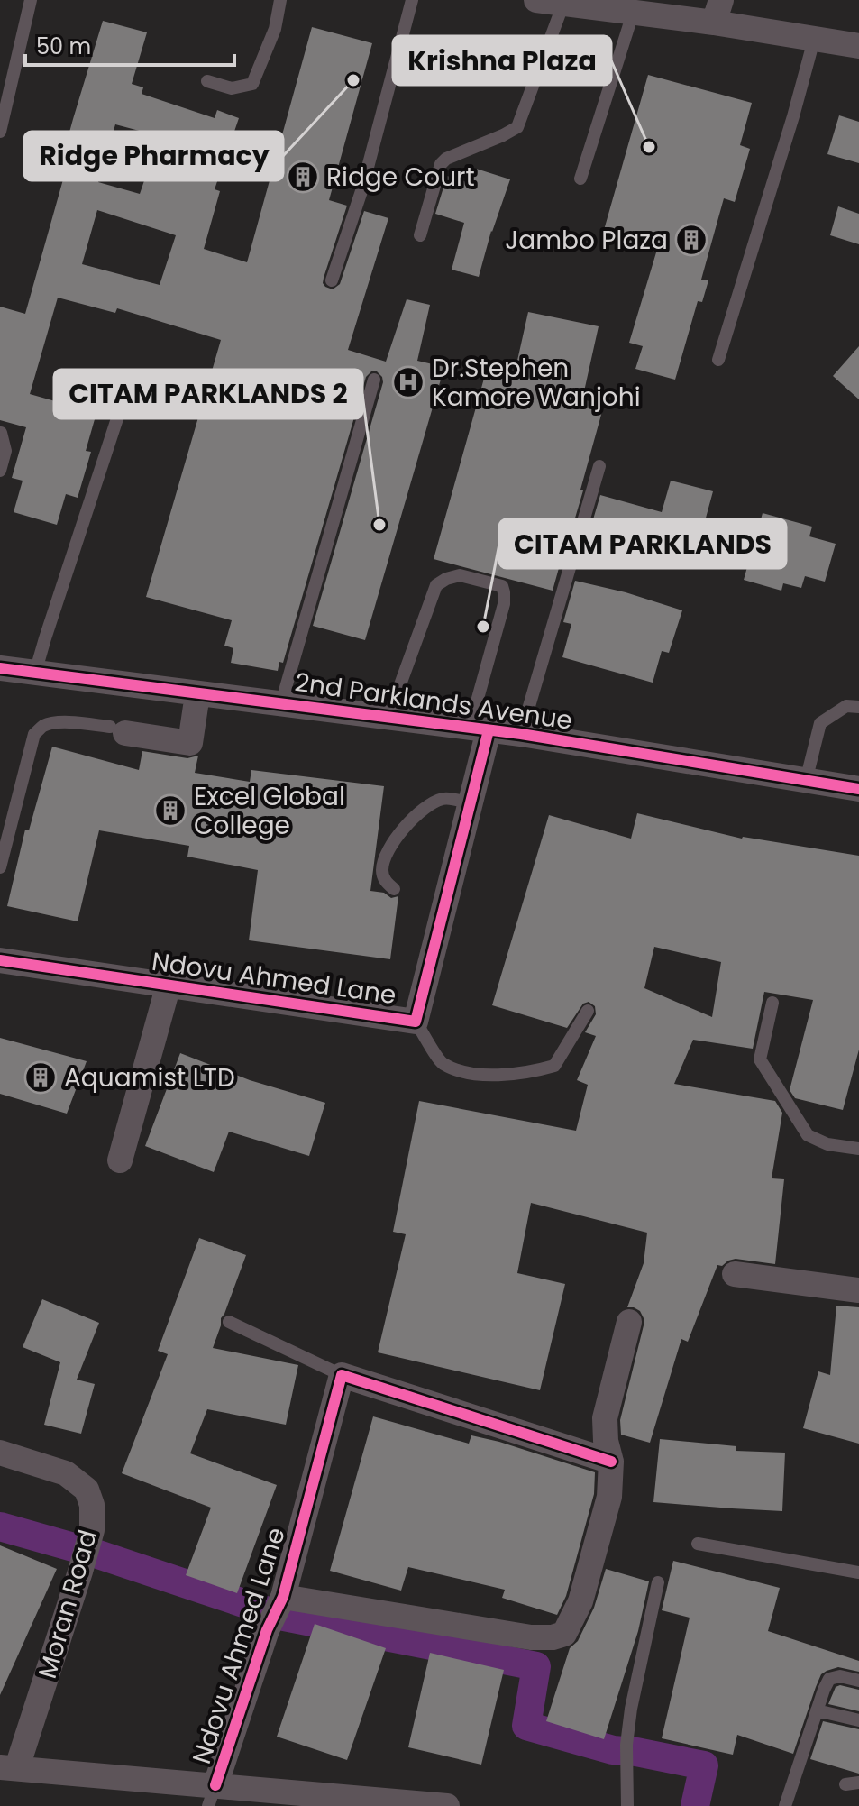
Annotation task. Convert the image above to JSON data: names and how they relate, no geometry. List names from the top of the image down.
{
  "streets": {
    "street": ["2nd Parklands Avenue", "Ndovu Ahmed Lane", "Moran Road"]
  },
  "crossings": [
    ["2nd Parklands Avenue", "Ndovu Ahmed Lane"]
  ],
  "places": {
    "other": [
      "Ridge Pharmacy",
      "Krishna Plaza",
      "CITAM PARKLANDS 2",
      "CITAM PARKLANDS"
    ],
    "building": [
      "Ridge Court",
      "Jambo Plaza",
      "Excel Global College",
      "Aquamist LTD"
    ],
    "hospital": ["Dr.Stephen Kamore Wanjohi"]
  },
  "scale_bar": "50 m"
}
